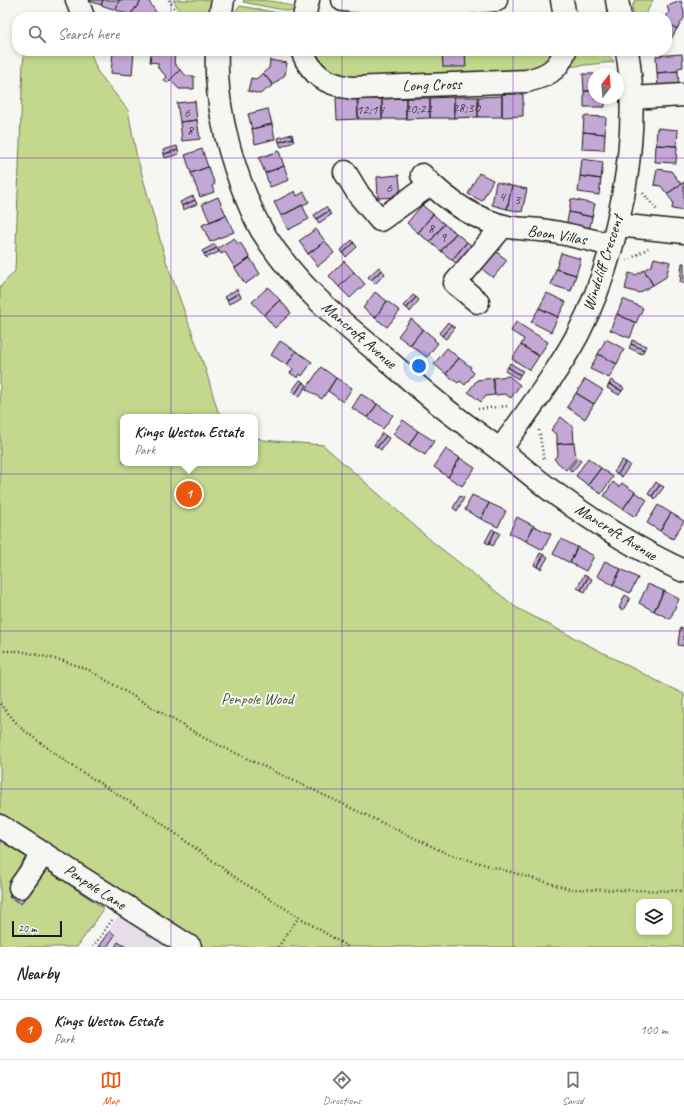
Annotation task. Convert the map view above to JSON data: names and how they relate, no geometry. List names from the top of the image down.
{
  "streets": {
    "street": [
      "Long Cross",
      "Boon Villas",
      "Windcliff Crescent",
      "Mancroft Avenue",
      "Penpole Lane"
    ]
  },
  "crossings": [
    ["Boon Villas", "Windcliff Crescent"],
    ["Windcliff Crescent", "Mancroft Avenue"]
  ],
  "parks": ["Penpole Wood"],
  "house_numbers": [
    "28;30",
    "20;22",
    "12;14",
    "6",
    "8",
    "6",
    "4",
    "3",
    "8",
    "9"
  ],
  "scale_bar": "20 m",
  "north": "top",
  "page": {
    "search": "Search here",
    "popup": ["Kings Weston Estate", "Park"],
    "pins": "1",
    "scale": "20 m",
    "heading": "Nearby",
    "list": [
      {
        "mark": "1",
        "name": "Kings Weston Estate",
        "note": "Park",
        "value": "100 m"
      }
    ],
    "nav": ["Map", "Directions", "Saved"]
  }
}
